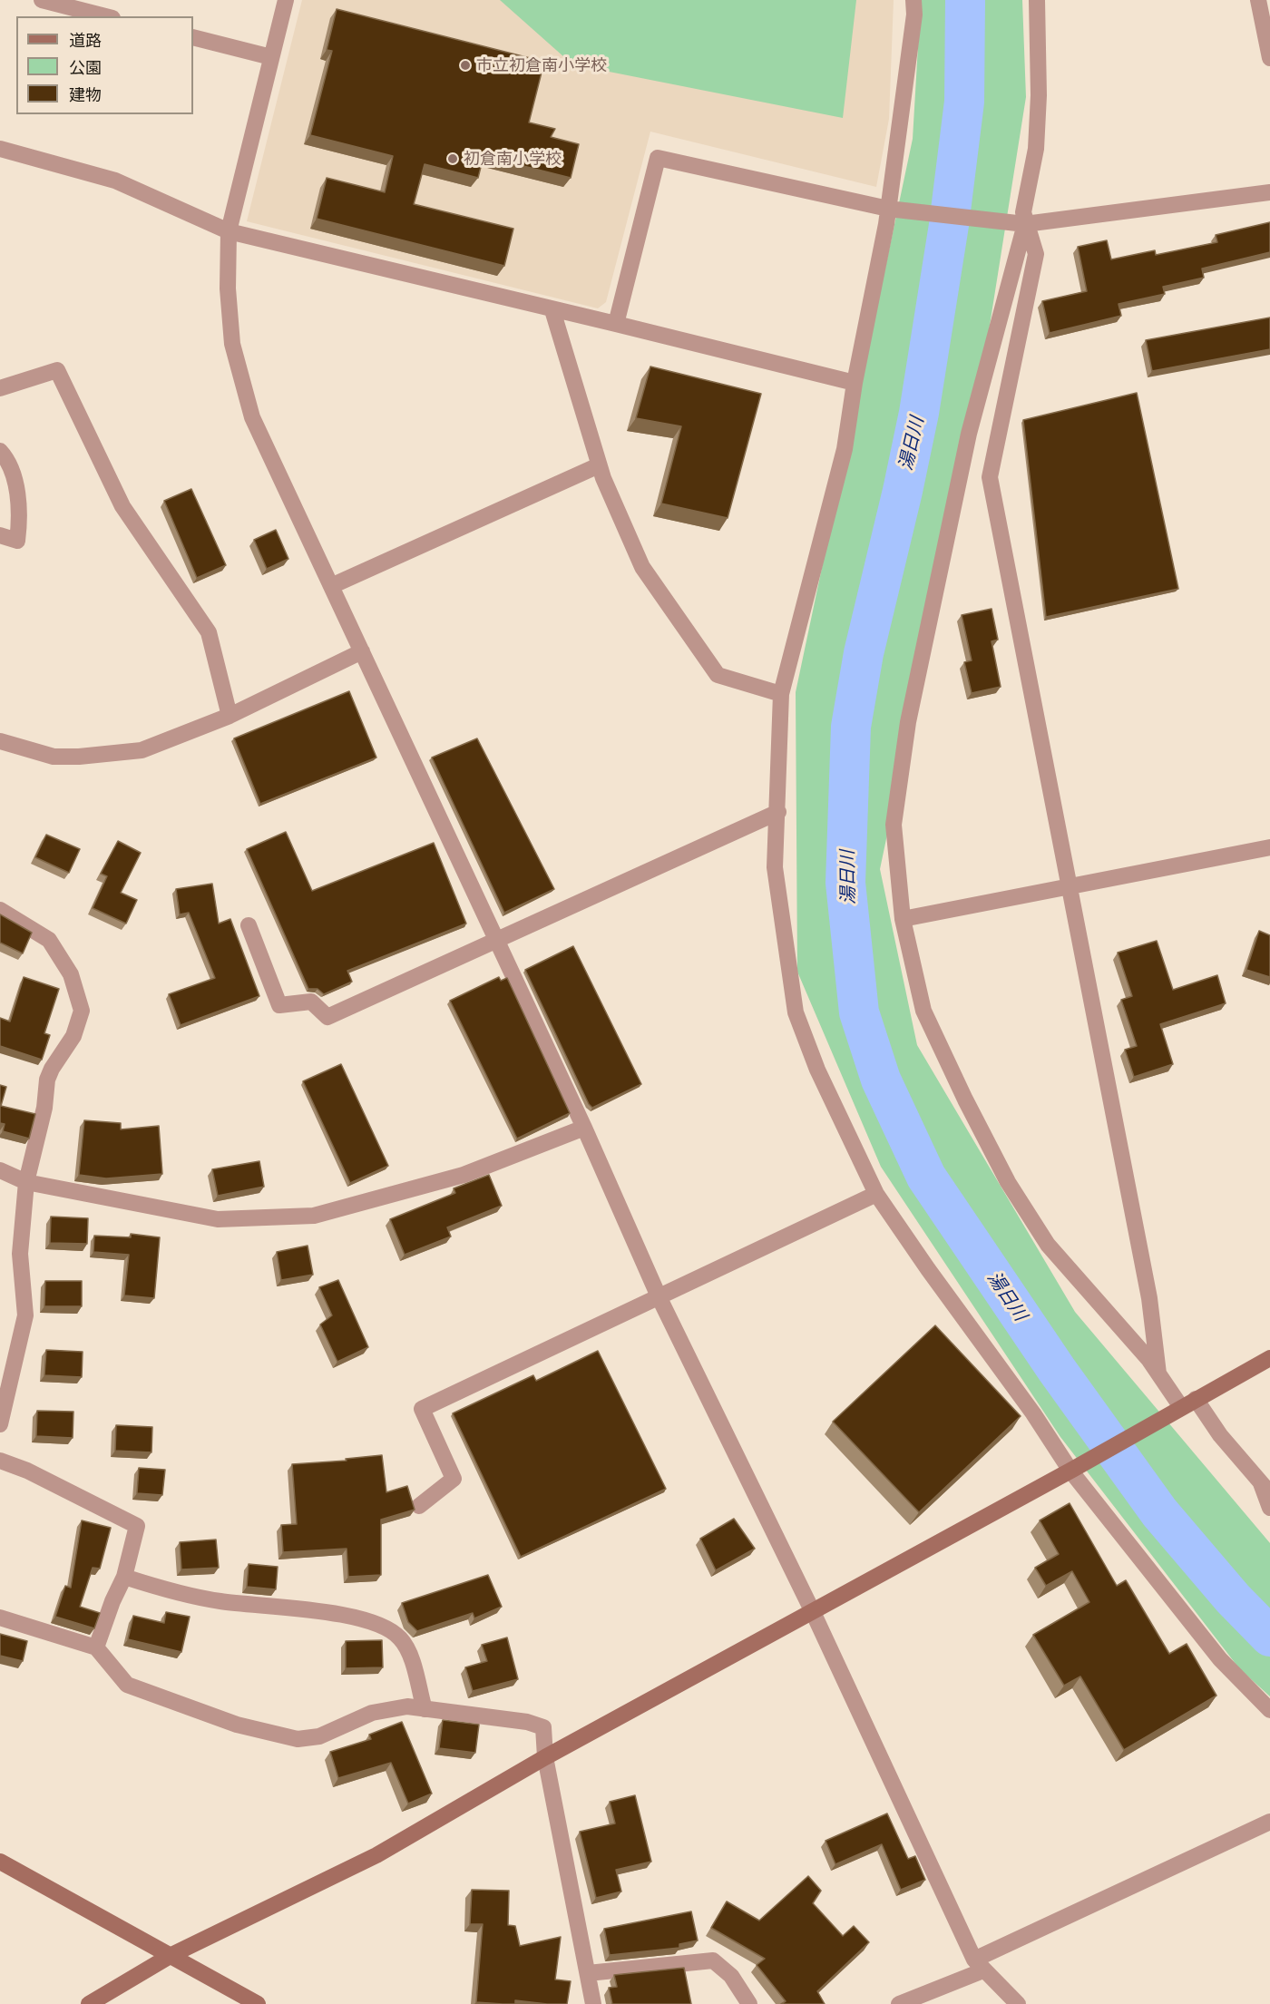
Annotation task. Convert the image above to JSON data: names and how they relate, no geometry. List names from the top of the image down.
{
  "water": ["湯日川"],
  "places": ["市立初倉南小学校", "初倉南小学校"],
  "legend": ["道路", "公園", "建物"]
}
